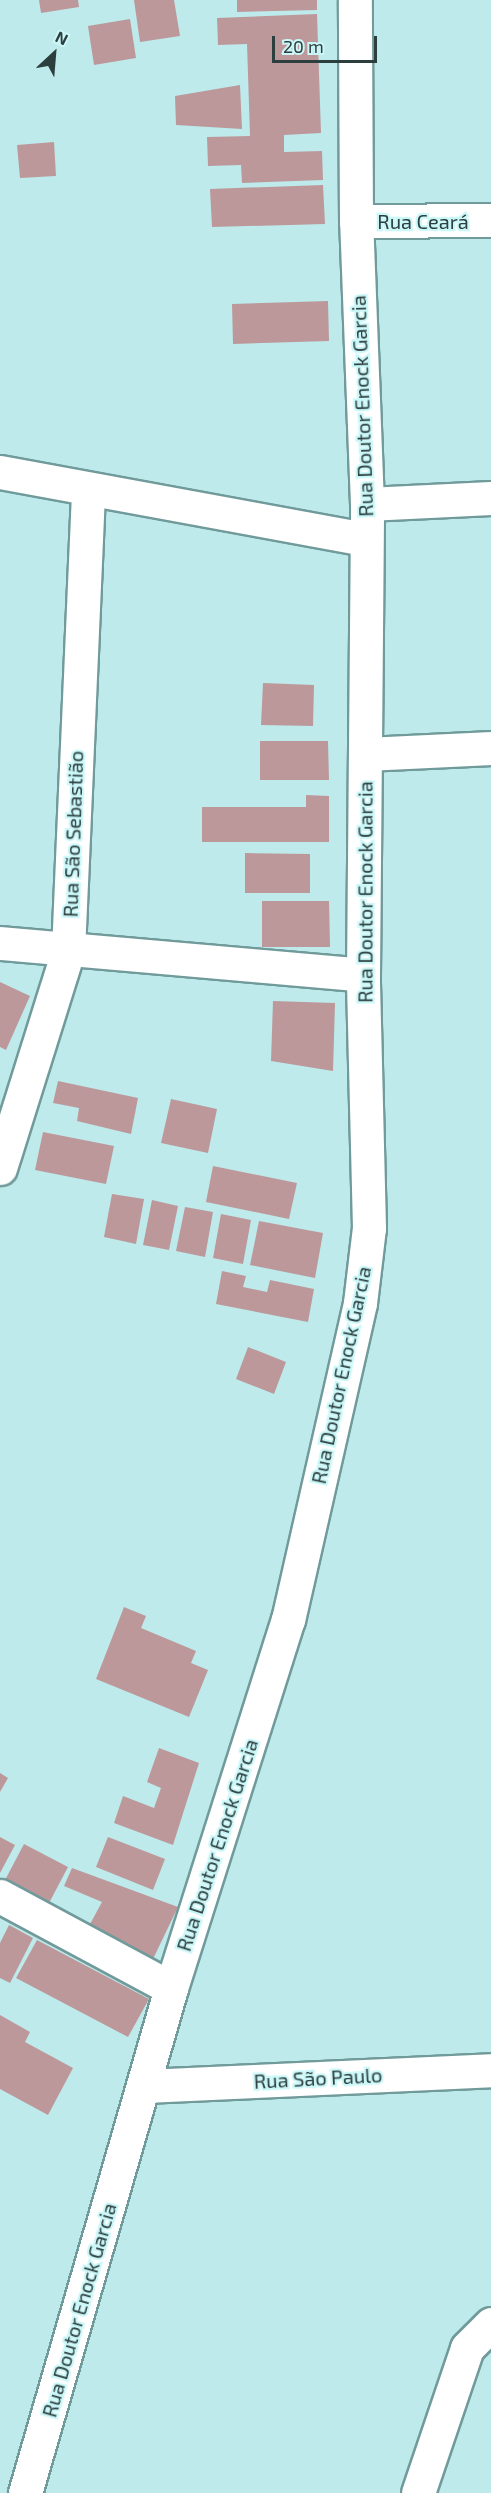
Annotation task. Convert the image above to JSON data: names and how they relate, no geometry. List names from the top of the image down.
{
  "streets": {
    "street": [
      "Rua Ceará",
      "Rua Doutor Enock Garcia",
      "Rua São Sebastião",
      "Rua São Paulo"
    ]
  },
  "crossings": [
    ["Rua Ceará", "Rua Doutor Enock Garcia"],
    ["Rua Doutor Enock Garcia", "Rua São Paulo"]
  ],
  "scale_bar": "20 m",
  "north": "top right"
}
